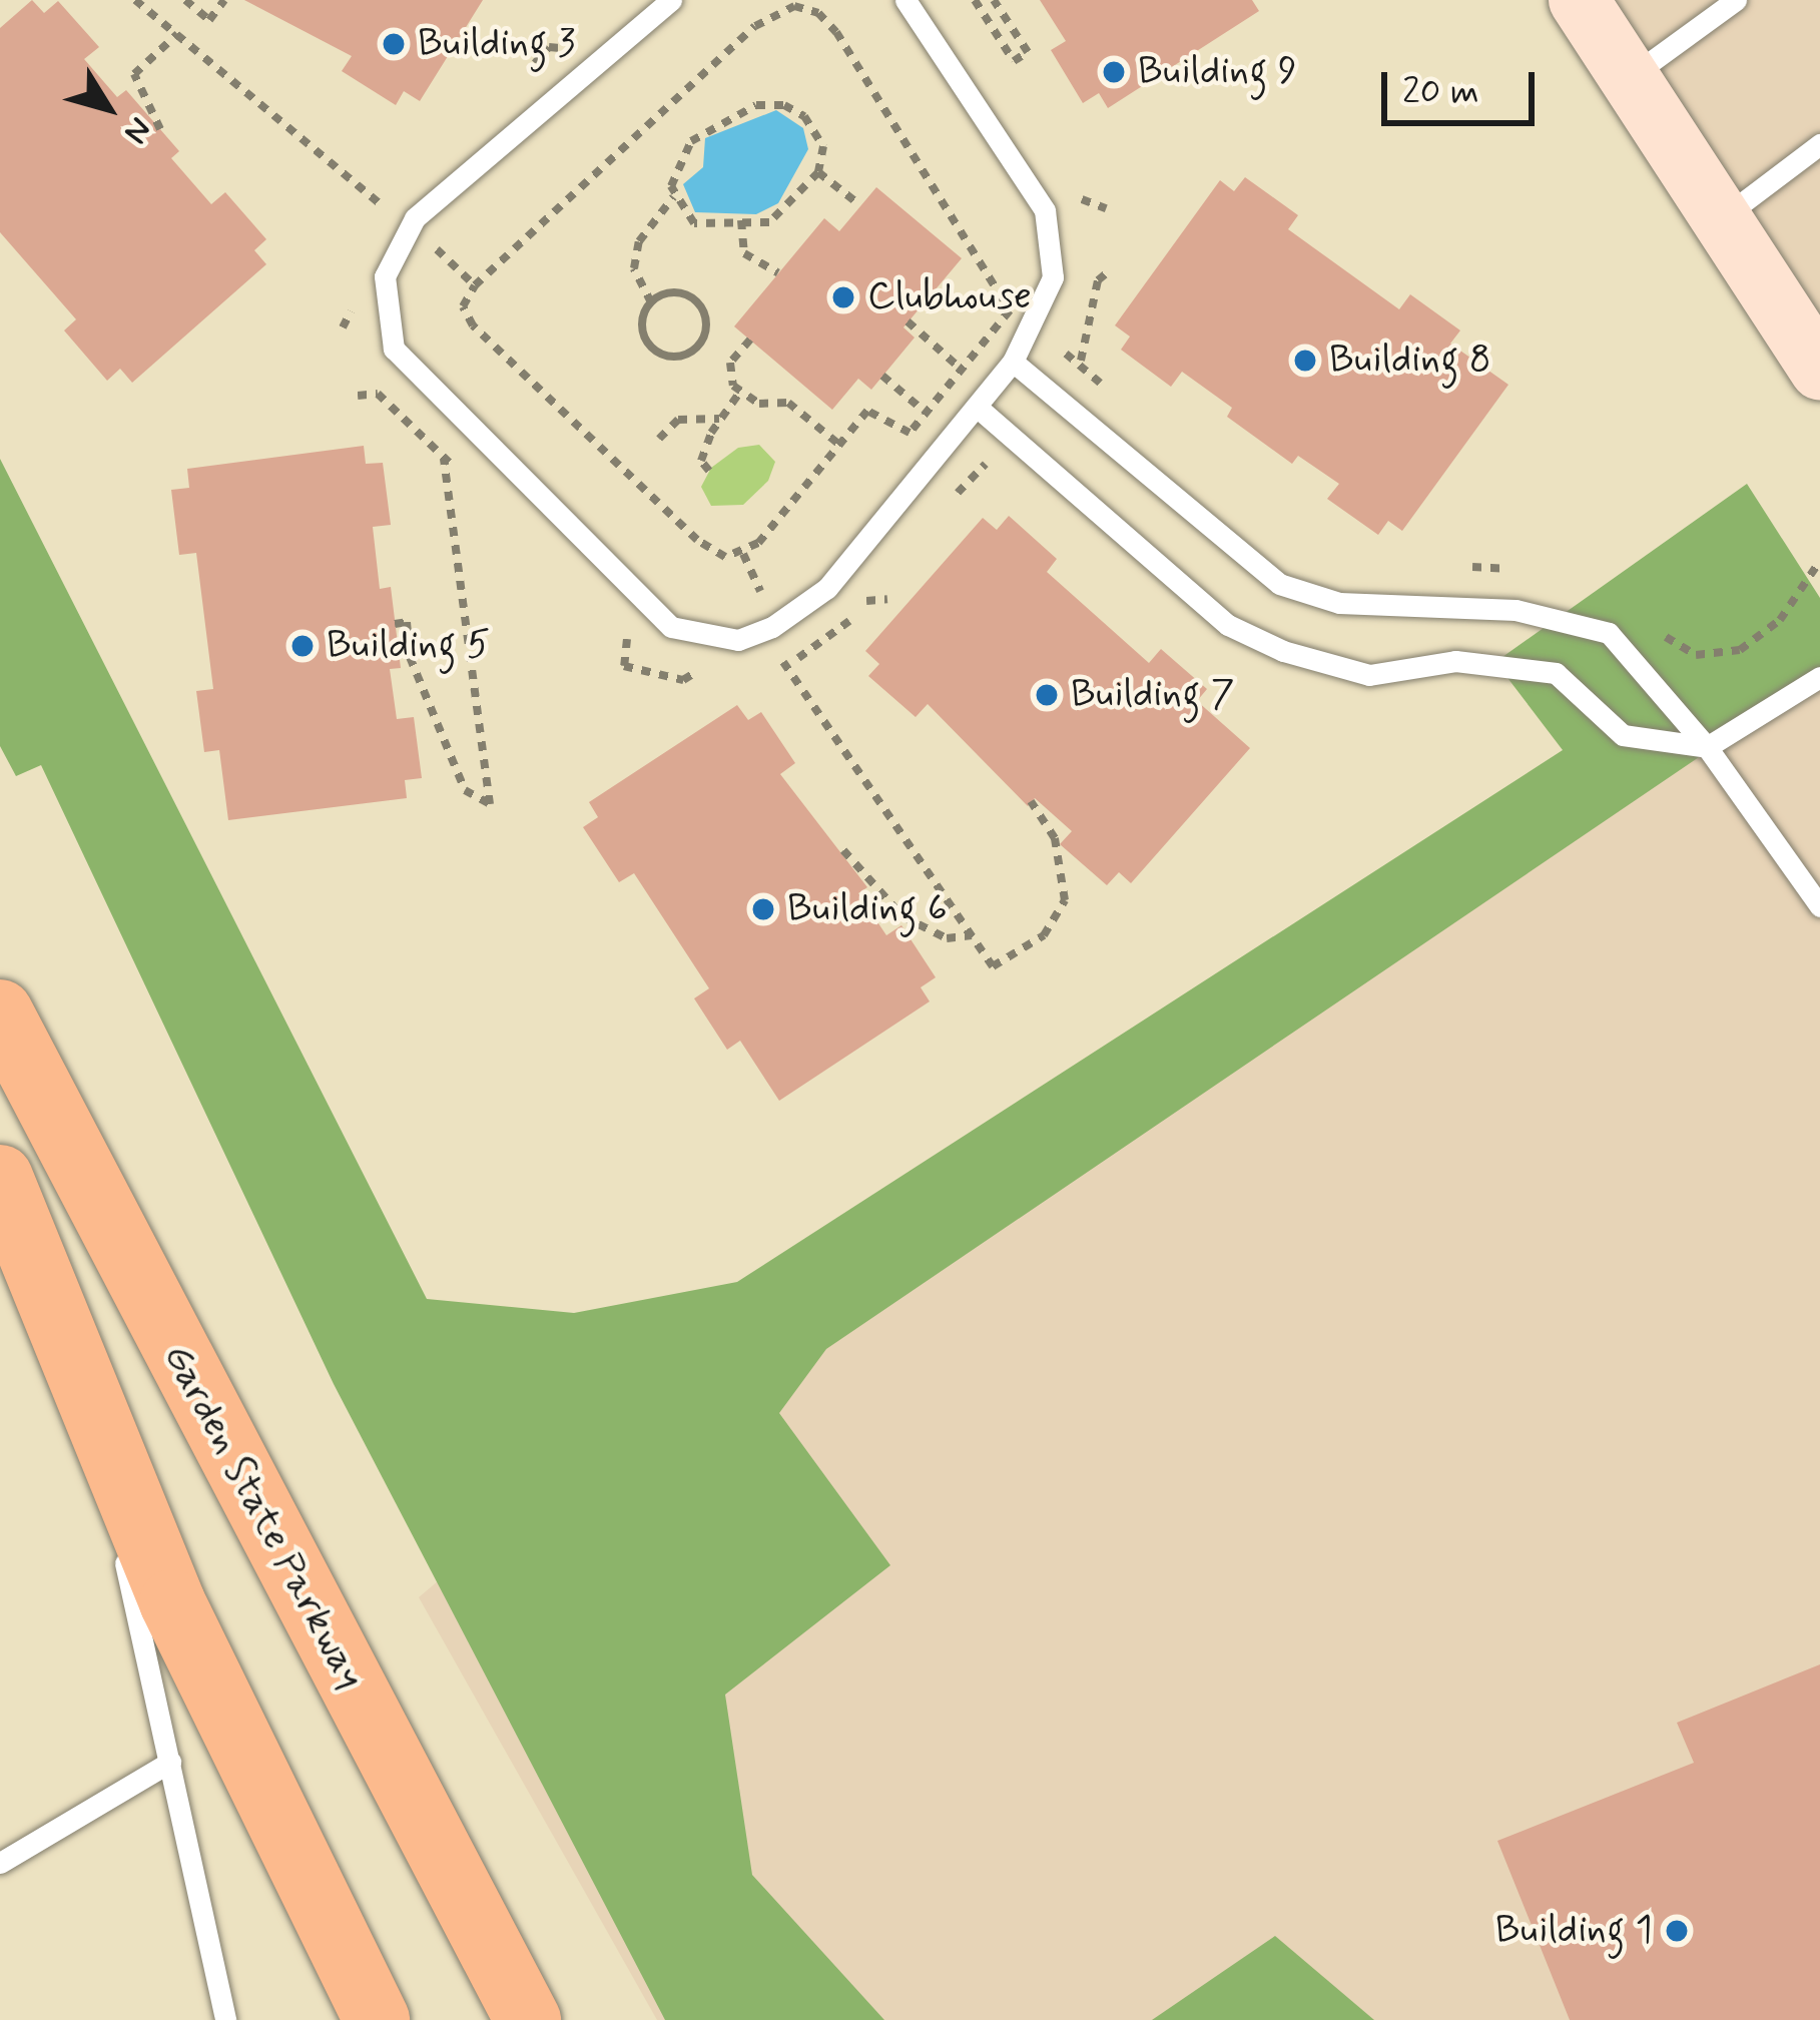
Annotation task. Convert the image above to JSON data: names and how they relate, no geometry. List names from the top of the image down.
{
  "streets": {
    "highway": ["Garden State Parkway"]
  },
  "places": [
    "Building 3",
    "Building 9",
    "Clubhouse",
    "Building 8",
    "Building 5",
    "Building 7",
    "Building 6",
    "Building 1"
  ],
  "scale_bar": "20 m",
  "north": "bottom right"
}
